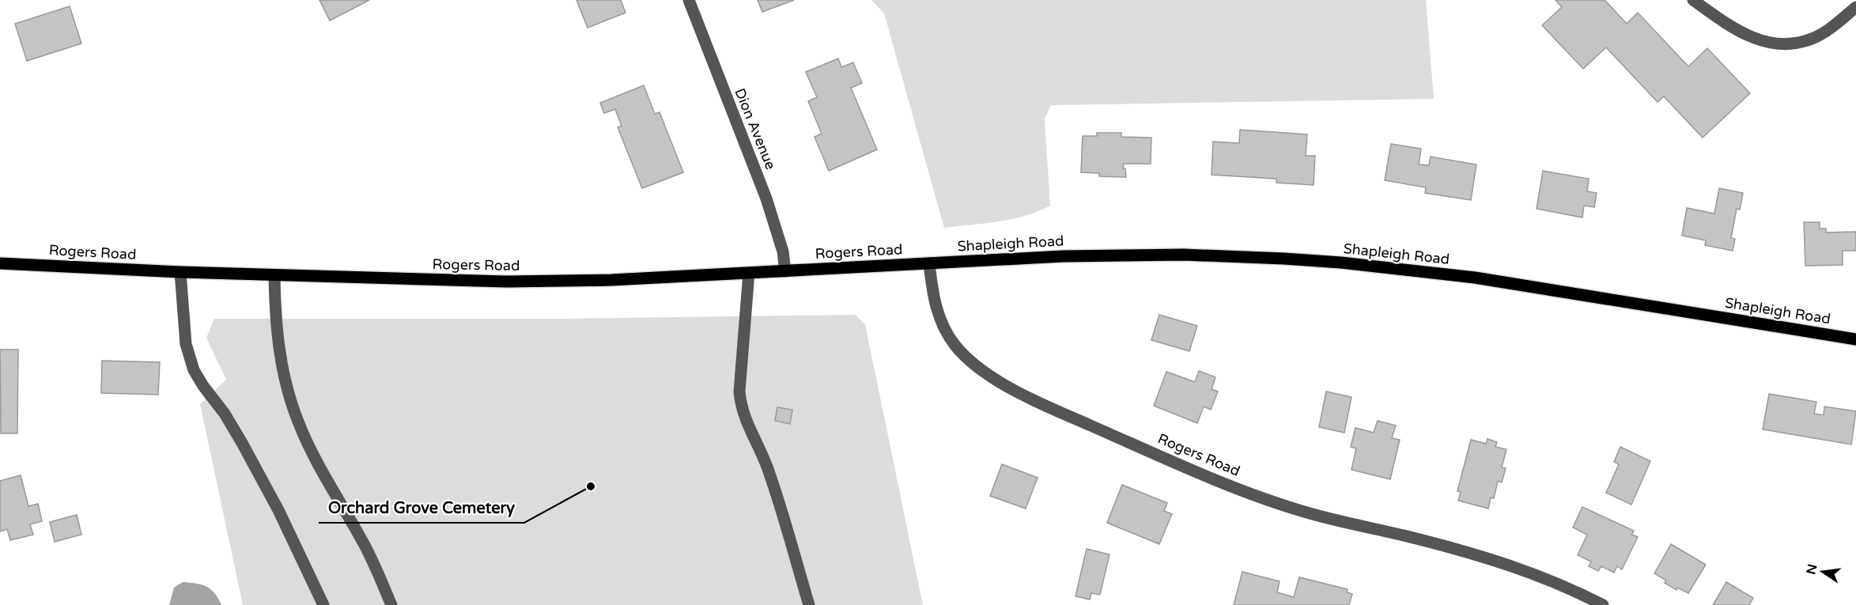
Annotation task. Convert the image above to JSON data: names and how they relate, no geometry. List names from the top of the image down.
{
  "streets": {
    "main road": ["Shapleigh Road", "Rogers Road"],
    "street": ["Dion Avenue"]
  },
  "crossings": [
    ["Dion Avenue", "Rogers Road"],
    ["Shapleigh Road", "Rogers Road"]
  ],
  "places": ["Orchard Grove Cemetery"],
  "north": "left"
}
